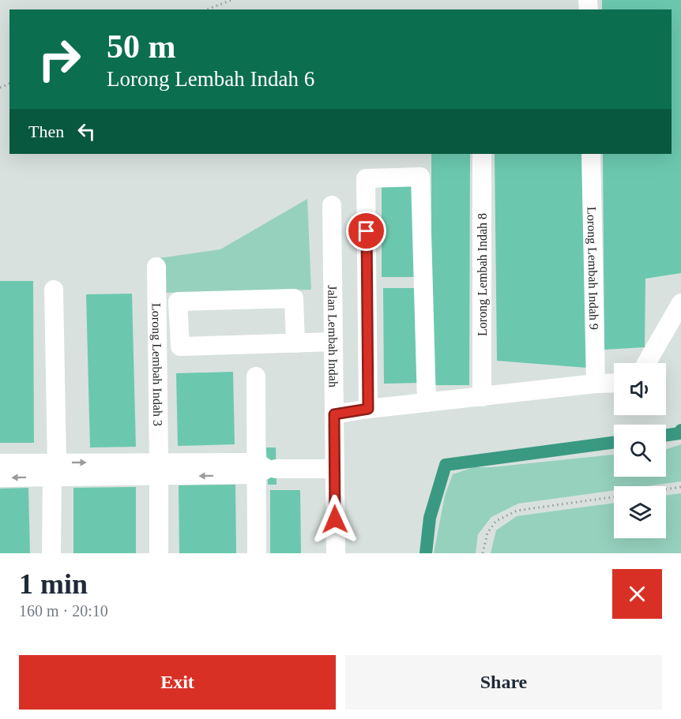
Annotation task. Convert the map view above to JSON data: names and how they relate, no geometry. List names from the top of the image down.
{
  "streets": {
    "street": [
      "Lorong Lembah Indah 9",
      "Lorong Lembah Indah 8",
      "Jalan Lembah Indah",
      "Lorong Lembah Indah 3"
    ]
  },
  "page": {
    "turn": ["50 m", "Lorong Lembah Indah 6"],
    "then": "Then",
    "heading": ["1 min", "160 m · 20:10"],
    "buttons": ["Exit", "Share"]
  }
}
